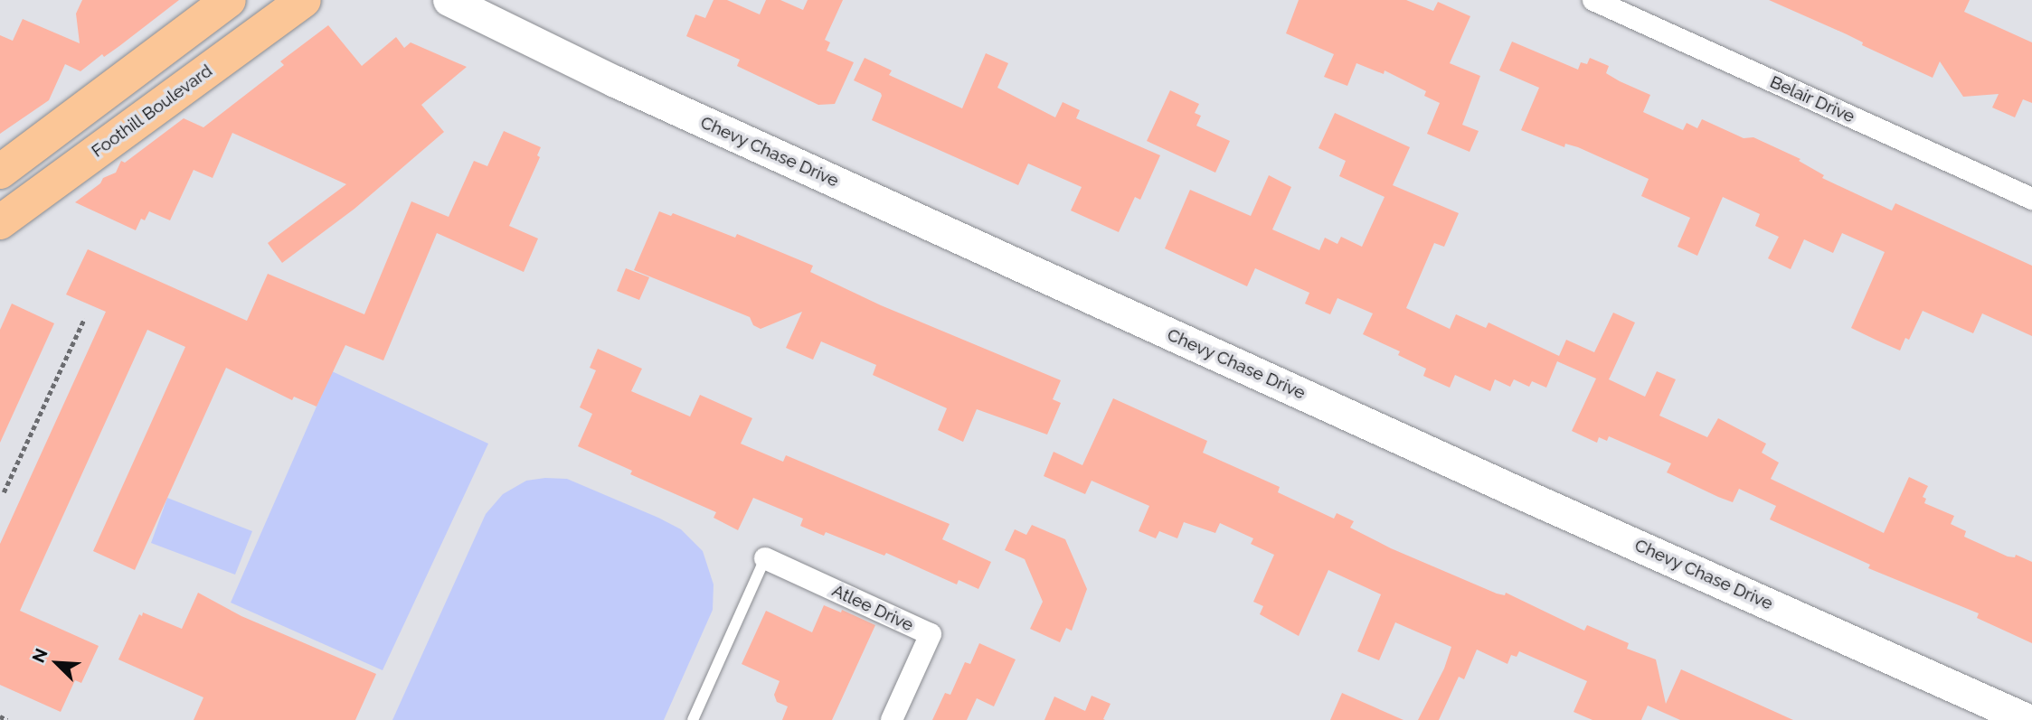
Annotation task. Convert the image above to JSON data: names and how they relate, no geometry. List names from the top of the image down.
{
  "streets": {
    "main road": ["Foothill Boulevard", "Chevy Chase Drive"],
    "street": ["Belair Drive", "Atlee Drive"]
  },
  "north": "top left"
}
